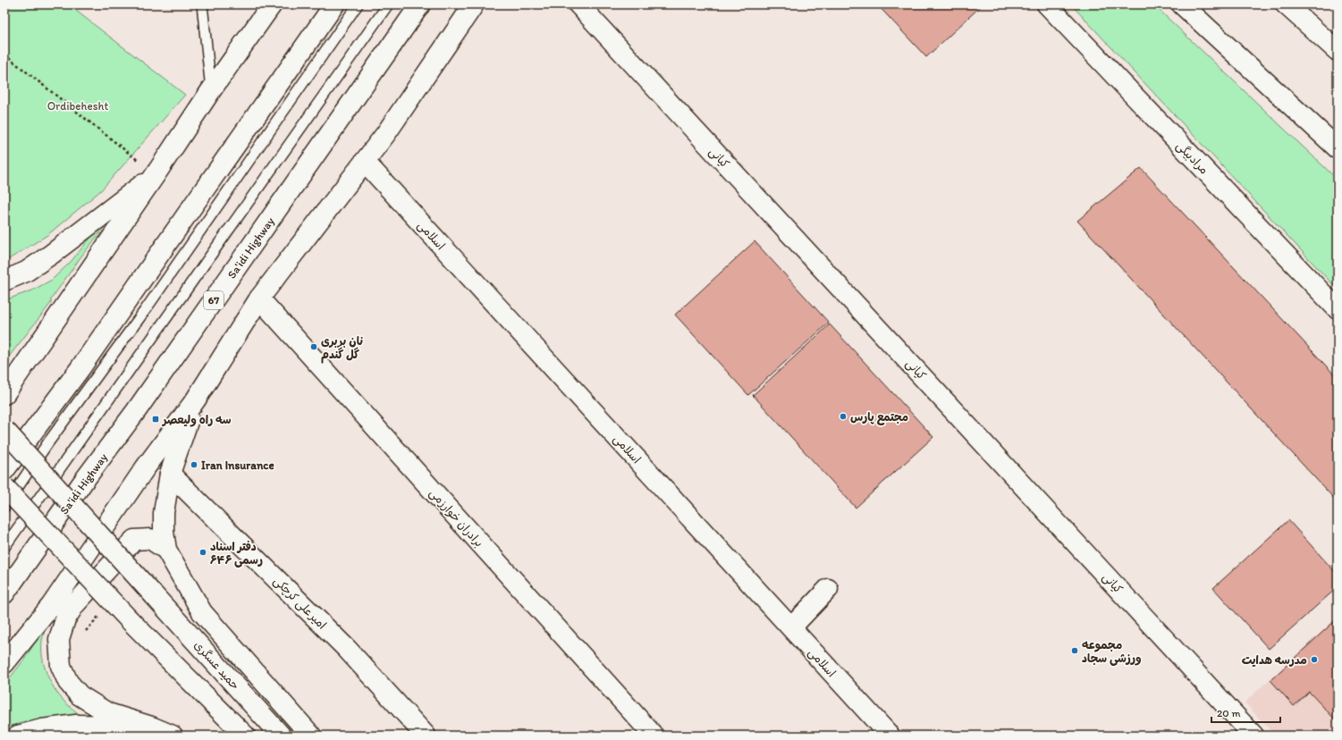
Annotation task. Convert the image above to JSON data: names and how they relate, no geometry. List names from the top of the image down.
{
  "streets": {
    "main road": [
      "کیانی",
      "مرادبیگی",
      "اسلامی",
      "Sa'idi Highway",
      "67",
      "برادران خوارزمی",
      "امیرعلی کرچکی",
      "حمید عسگری"
    ]
  },
  "parks": ["Ordibehesht"],
  "places": {
    "other": [
      "نان بربری گل گندم",
      "مجتمع پارس",
      "Iran Insurance",
      "دفتر اسناد رسمی ۶۴۶",
      "مجموعه ورزشی سجاد",
      "مدرسه هدایت"
    ],
    "transit": ["سه راه ولیعصر"]
  },
  "scale_bar": "20 m"
}
